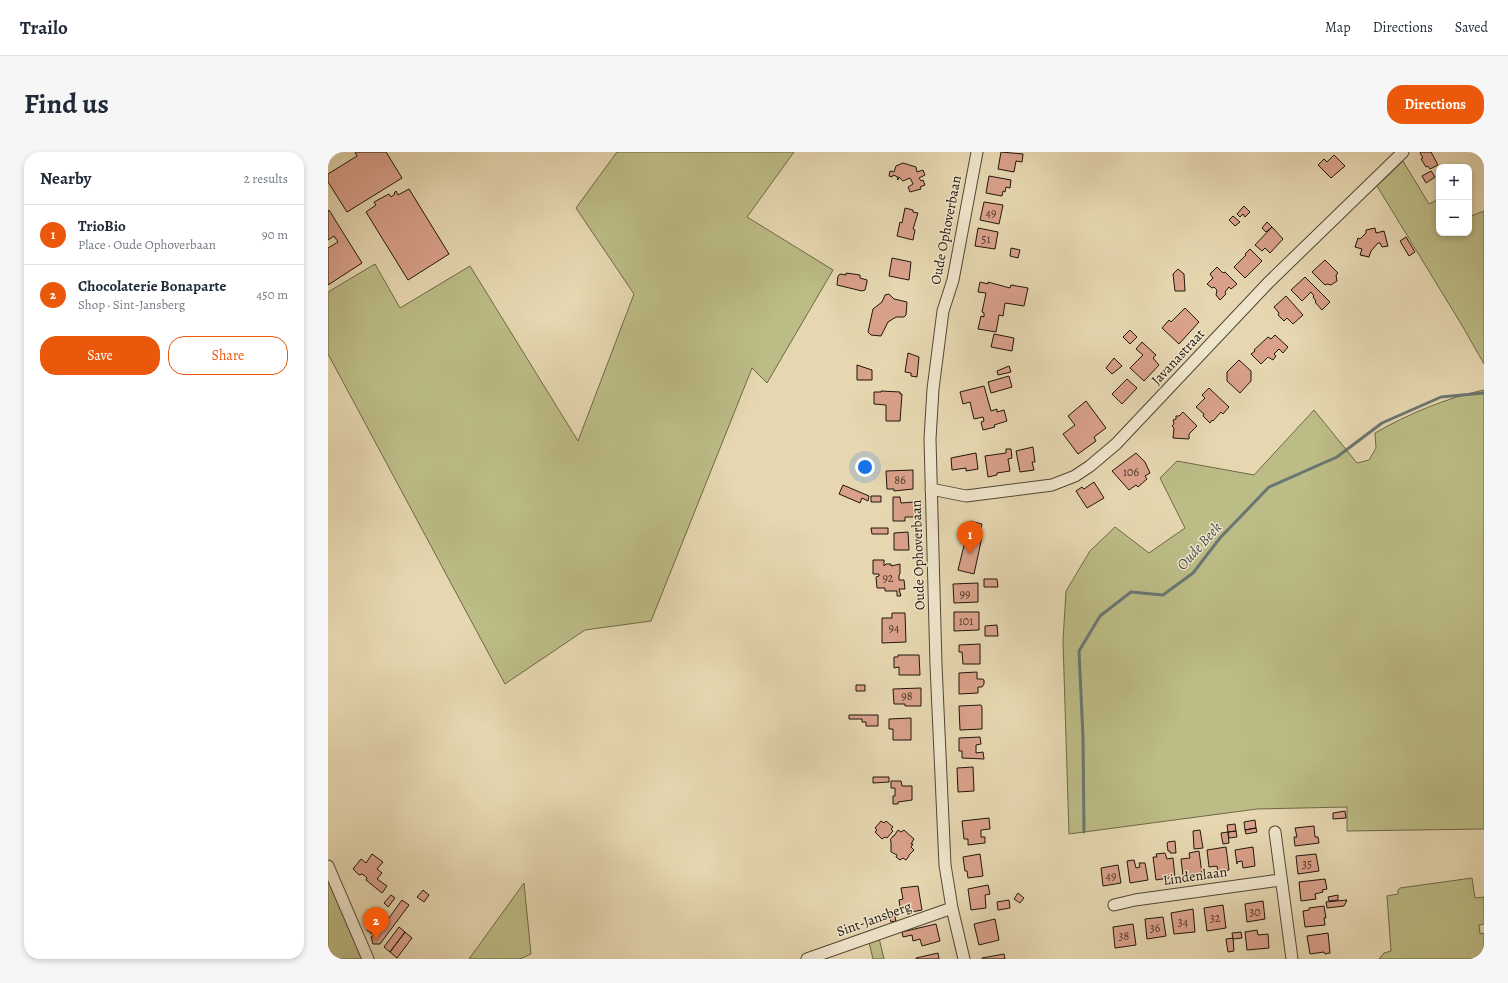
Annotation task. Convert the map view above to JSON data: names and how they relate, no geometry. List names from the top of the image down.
{
  "streets": {
    "street": [
      "Oude Ophoverbaan",
      "Javanastraat",
      "Lindenlaan",
      "Sint-Jansberg"
    ]
  },
  "crossings": [
    ["Oude Ophoverbaan", "Javanastraat"],
    ["Oude Ophoverbaan", "Sint-Jansberg"]
  ],
  "water": ["Oude Beek"],
  "house_numbers": [
    "49",
    "51",
    "106",
    "86",
    "92",
    "99",
    "101",
    "94",
    "98",
    "35",
    "49",
    "30",
    "32",
    "34",
    "36",
    "38"
  ],
  "page": {
    "header": "Trailo",
    "nav": ["Map", "Directions", "Saved"],
    "title": "Find us",
    "buttons": [
      "Directions",
      ["Save", "Share"]
    ],
    "heading": ["Nearby", "2 results"],
    "map_buttons": ["+", "−"],
    "list": [
      {
        "mark": "1",
        "name": "TrioBio",
        "note": "Place · Oude Ophoverbaan",
        "value": "90 m"
      },
      {
        "mark": "2",
        "name": "Chocolaterie Bonaparte",
        "note": "Shop · Sint-Jansberg",
        "value": "450 m"
      }
    ],
    "pins": ["1", "2"]
  }
}
